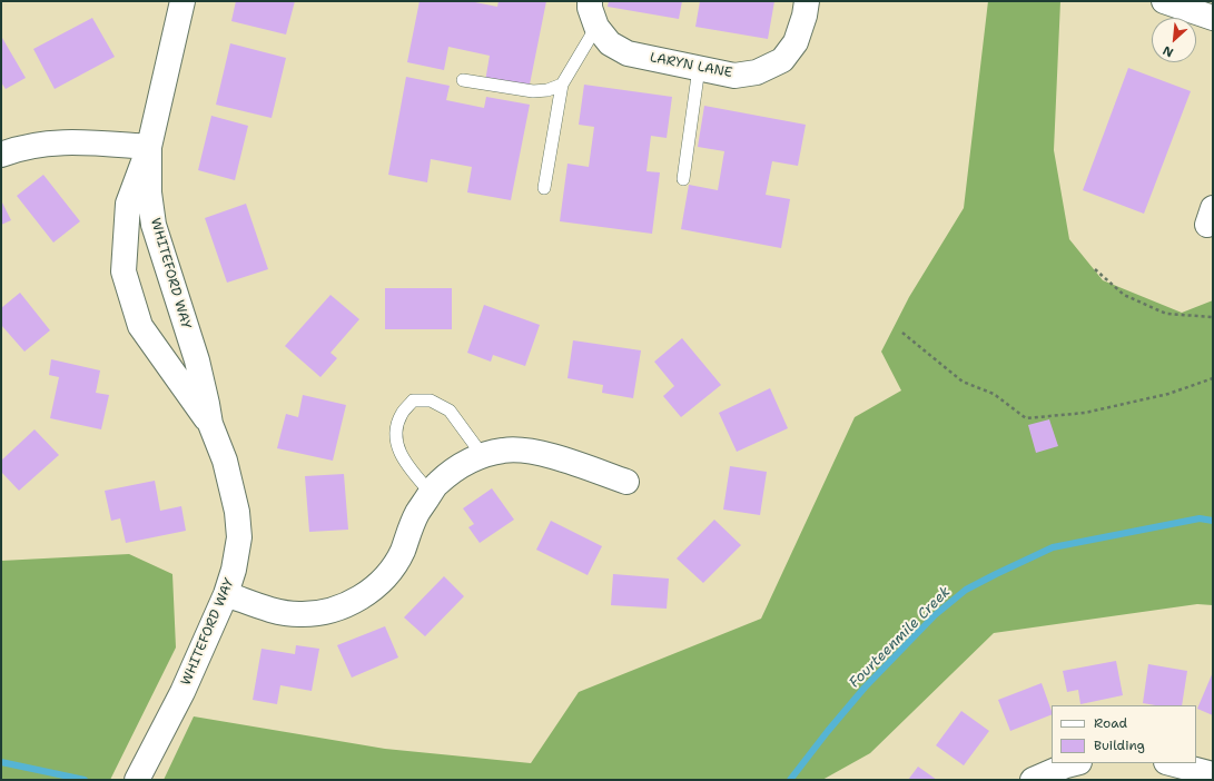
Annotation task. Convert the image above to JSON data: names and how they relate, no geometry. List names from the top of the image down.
{
  "streets": {
    "street": ["LARYN LANE", "WHITEFORD WAY"]
  },
  "water": ["Fourteenmile Creek"],
  "legend": ["Road", "Building"],
  "north": "bottom left"
}
